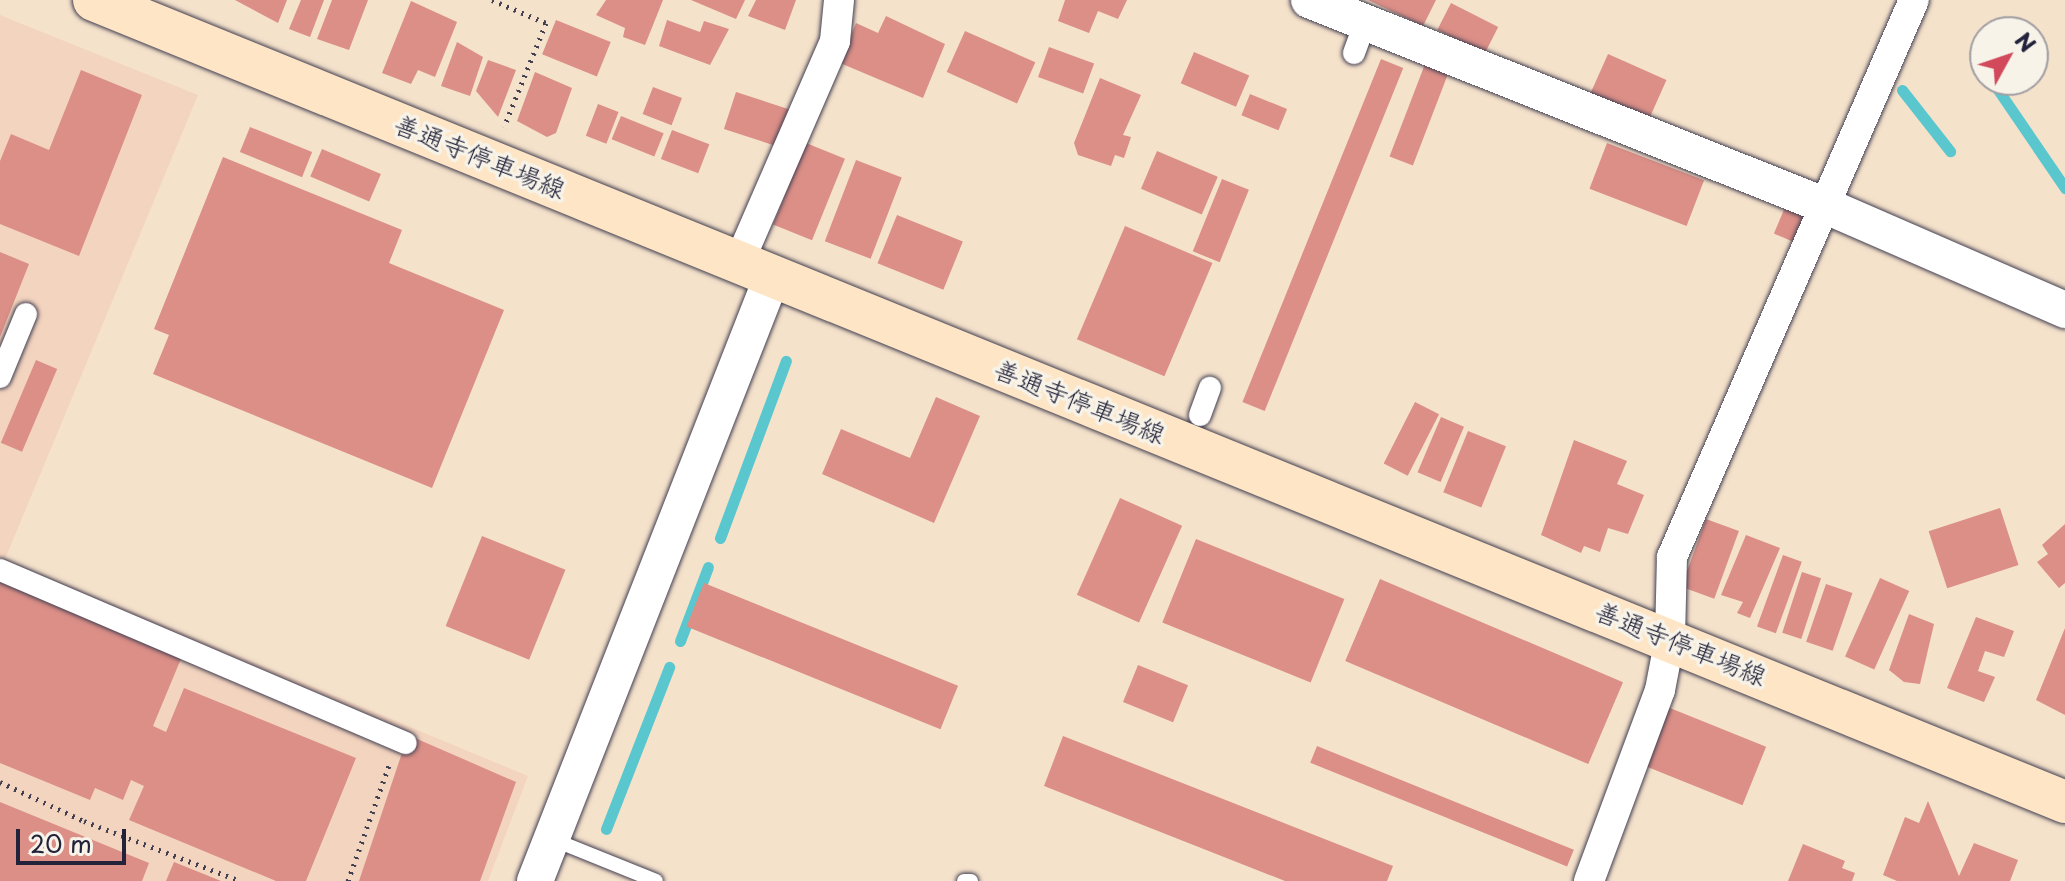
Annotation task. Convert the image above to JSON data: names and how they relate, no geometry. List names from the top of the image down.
{
  "streets": {
    "main road": ["善通寺停車場線"]
  },
  "scale_bar": "20 m",
  "north": "top right"
}
